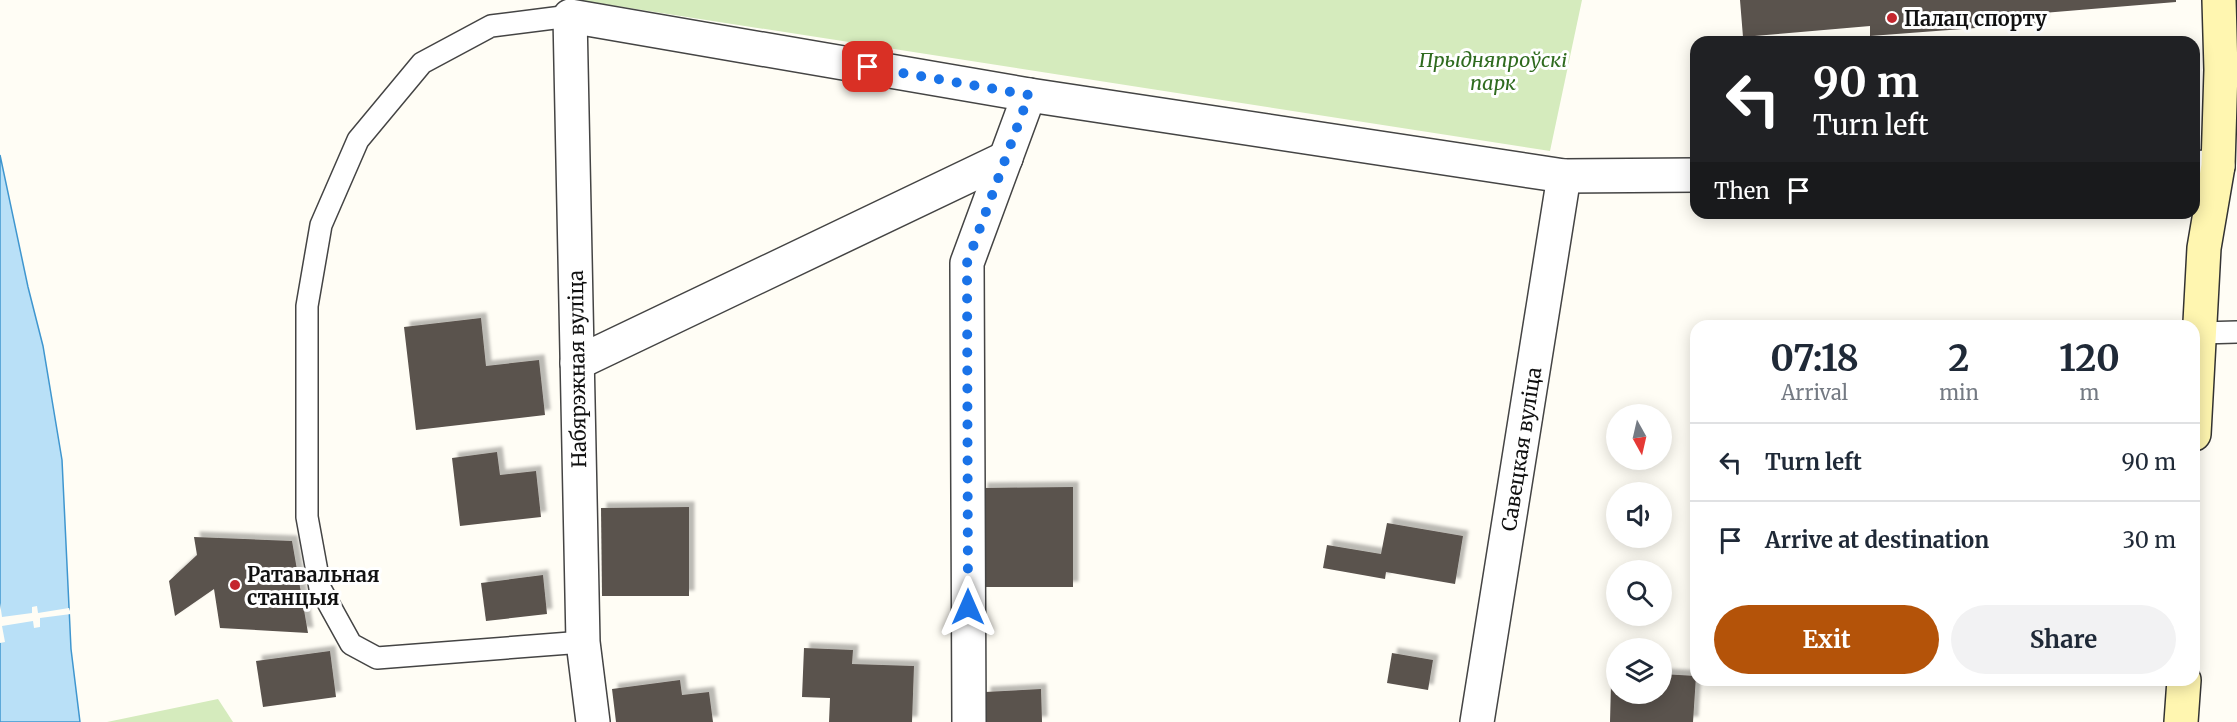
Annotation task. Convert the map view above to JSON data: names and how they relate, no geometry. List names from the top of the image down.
{
  "streets": {
    "street": ["Набярэжная вуліца", "Савецкая вуліца"]
  },
  "parks": ["Прыдняпроўскі парк"],
  "places": ["Палац спорту", "Ратавальная станцыя"],
  "north": "bottom",
  "page": {
    "turn": ["90 m", "Turn left"],
    "then": "Then",
    "eta": [
      "07:18",
      "Arrival",
      "2",
      "min",
      "120",
      "m"
    ],
    "list": [
      {
        "name": "Turn left",
        "value": "90 m"
      },
      {
        "name": "Arrive at destination",
        "value": "30 m"
      }
    ],
    "buttons": ["Exit", "Share"]
  }
}
